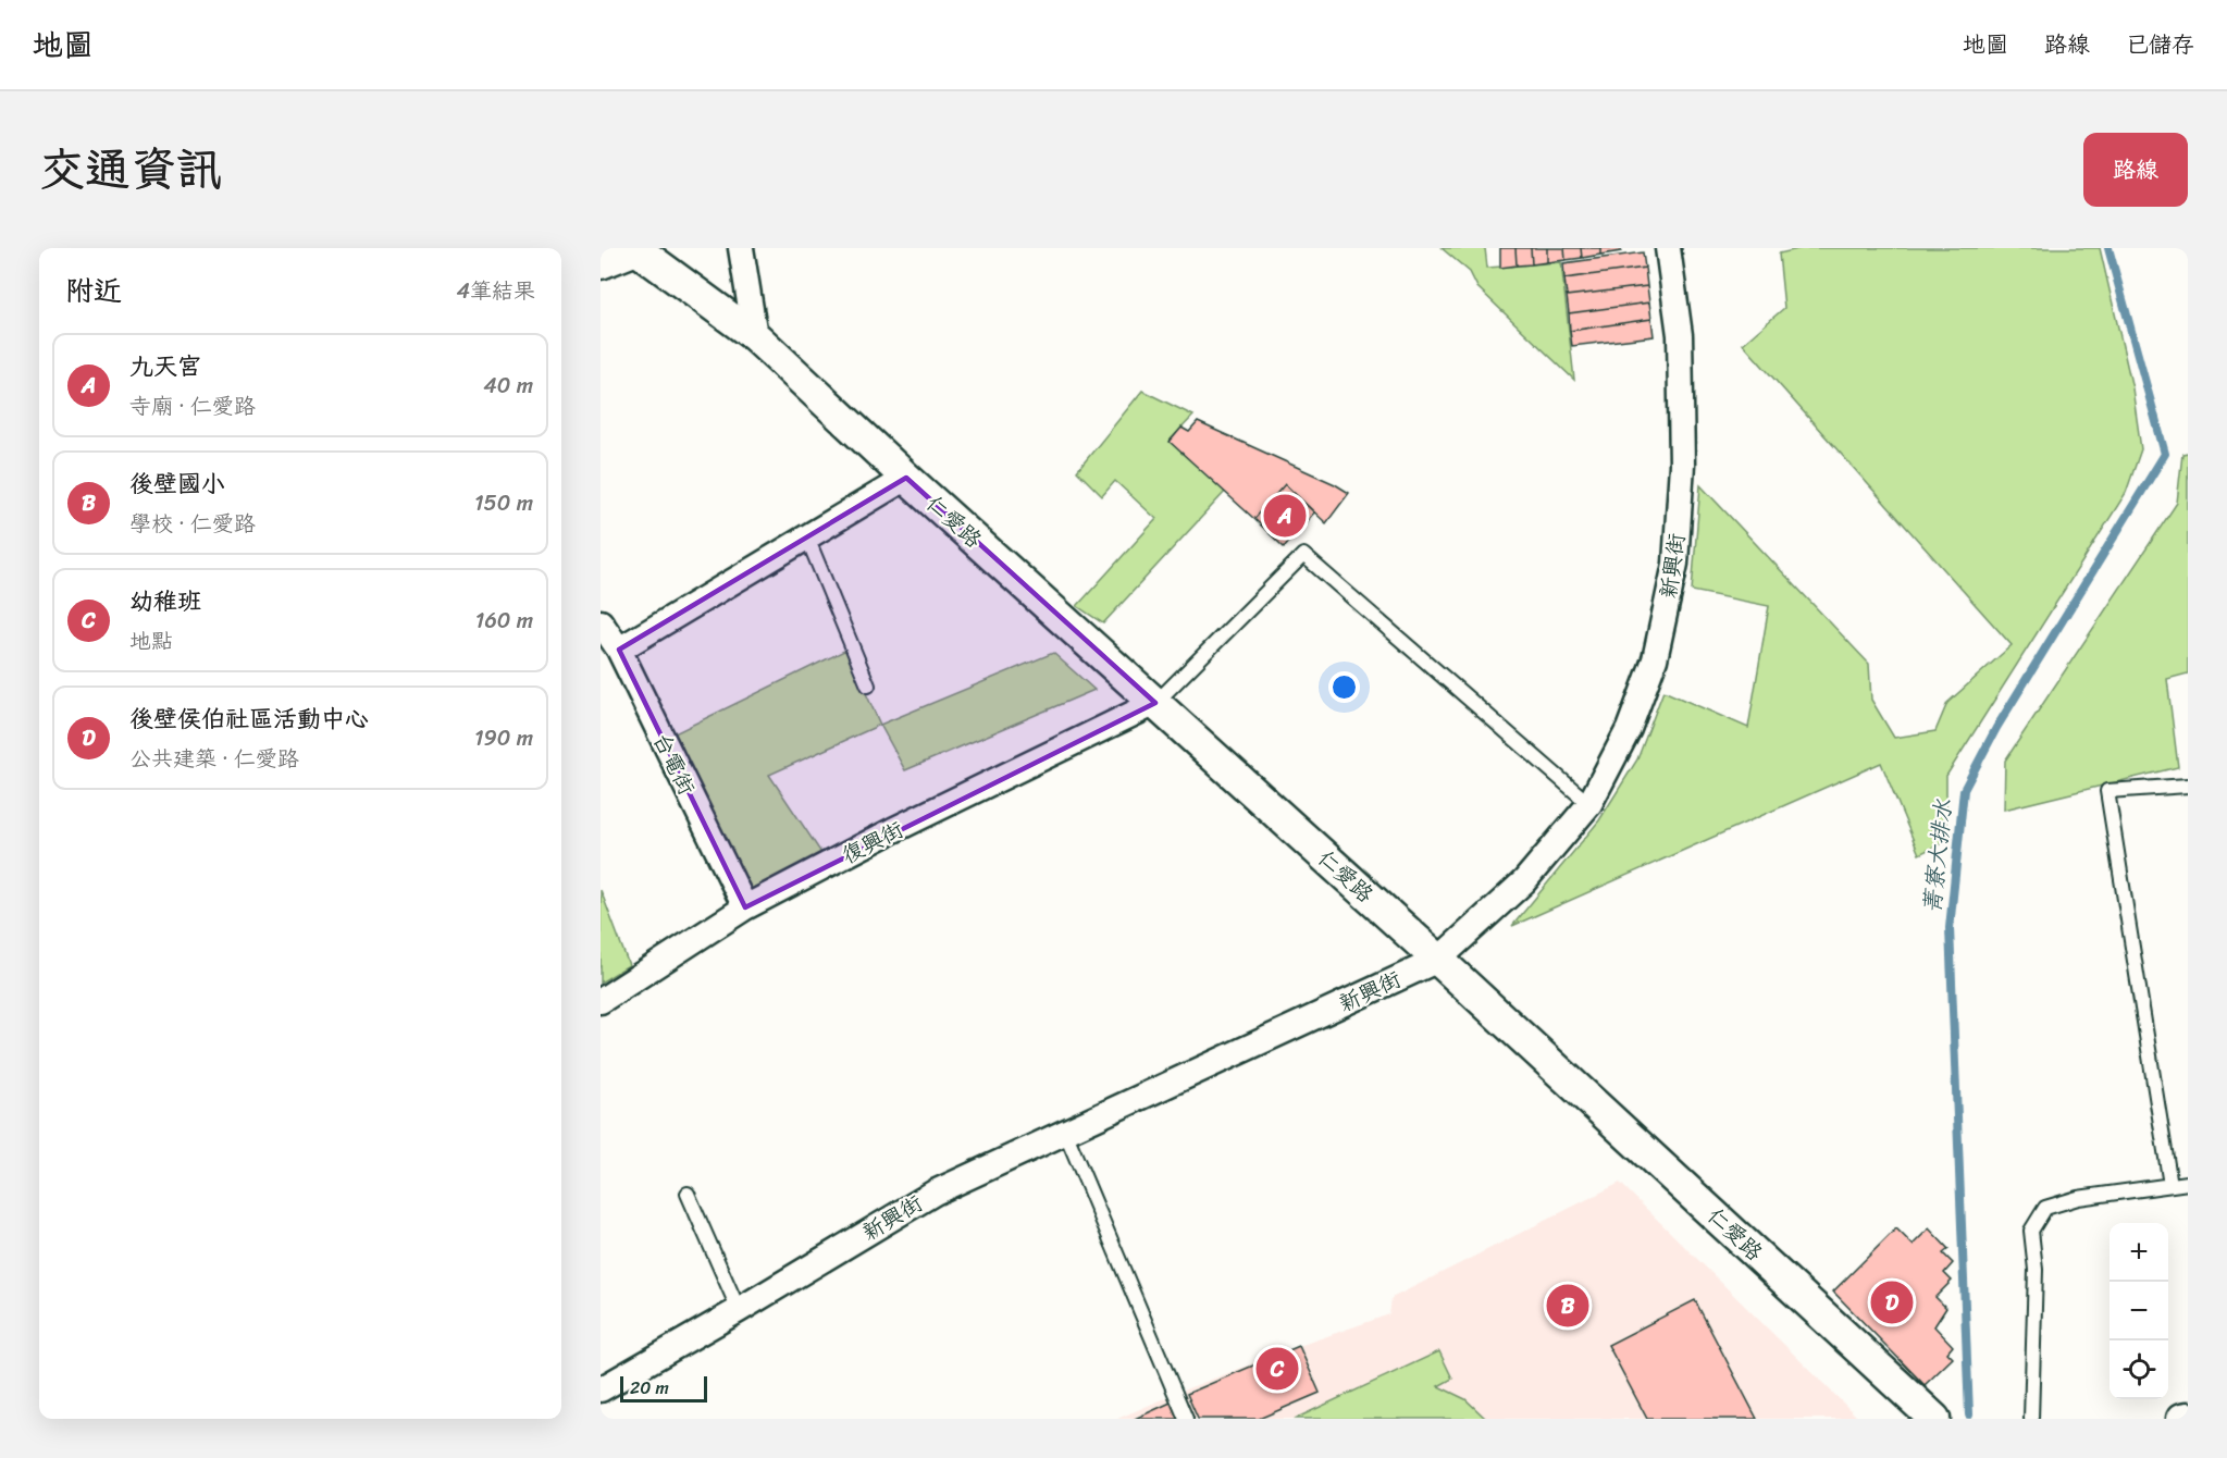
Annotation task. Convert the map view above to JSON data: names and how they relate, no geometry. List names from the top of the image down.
{
  "streets": {
    "street": [
      "仁愛路",
      "新興街",
      "台電街",
      "復興街"
    ]
  },
  "crossings": [
    ["仁愛路", "新興街"],
    ["仁愛路", "復興街"],
    ["台電街", "復興街"]
  ],
  "water": ["菁寮大排水"],
  "scale_bar": "20 m",
  "page": {
    "header": "地圖",
    "nav": ["地圖", "路線", "已儲存"],
    "title": "交通資訊",
    "buttons": "路線",
    "heading": ["附近", "4筆結果"],
    "list": [
      {
        "mark": "A",
        "name": "九天宮",
        "note": "寺廟 · 仁愛路",
        "value": "40 m"
      },
      {
        "mark": "B",
        "name": "後壁國小",
        "note": "學校 · 仁愛路",
        "value": "150 m"
      },
      {
        "mark": "C",
        "name": "幼稚班",
        "note": "地點",
        "value": "160 m"
      },
      {
        "mark": "D",
        "name": "後壁侯伯社區活動中心",
        "note": "公共建築 · 仁愛路",
        "value": "190 m"
      }
    ],
    "pins": [
      "A",
      "D",
      "B",
      "C"
    ],
    "map_buttons": ["+", "−"],
    "scale": "20 m"
  }
}
